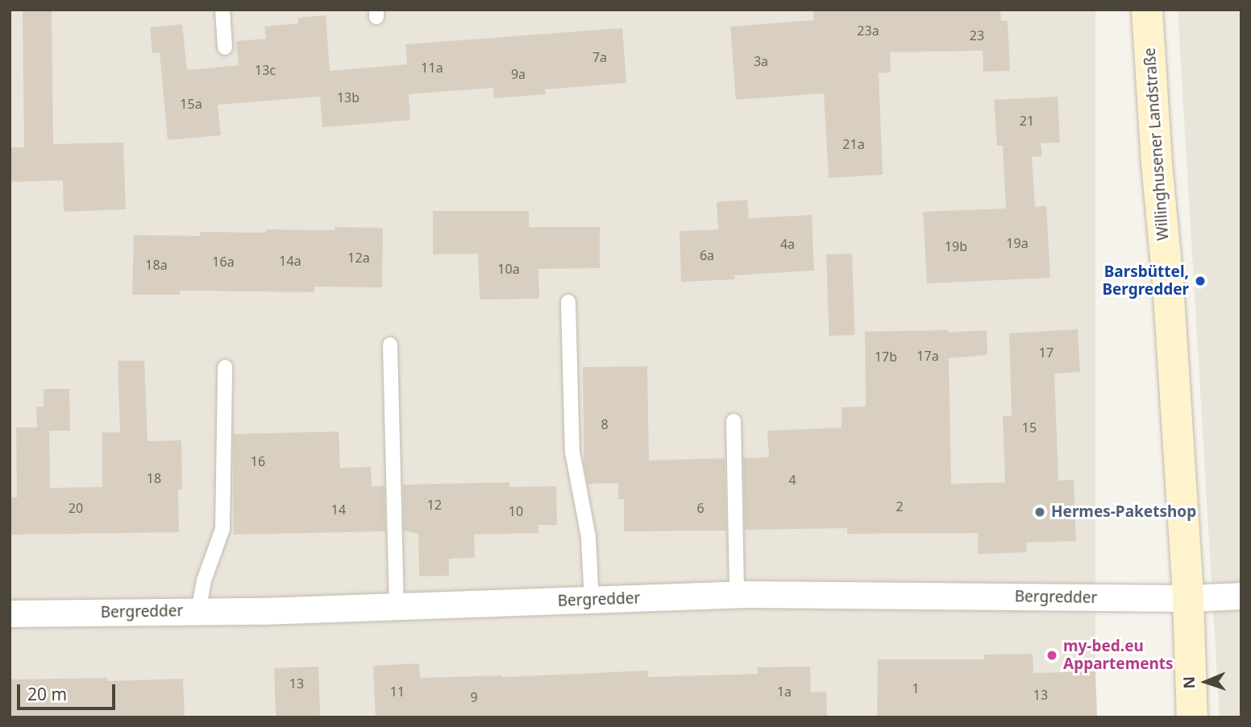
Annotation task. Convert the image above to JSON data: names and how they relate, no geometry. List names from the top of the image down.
{
  "streets": {
    "street": ["Willinghusener Landstraße", "Bergredder"]
  },
  "crossings": [
    ["Willinghusener Landstraße", "Bergredder"]
  ],
  "places": ["Barsbüttel, Bergredder", "Hermes-Paketshop", "my-bed.eu Appartements"],
  "house_numbers": [
    "23a",
    "23",
    "7a",
    "3a",
    "11a",
    "13c",
    "9a",
    "13b",
    "15a",
    "21",
    "21a",
    "19a",
    "4a",
    "19b",
    "6a",
    "12a",
    "14a",
    "16a",
    "18a",
    "10a",
    "17",
    "17a",
    "17b",
    "8",
    "15",
    "16",
    "18",
    "4",
    "12",
    "2",
    "20",
    "6",
    "14",
    "10",
    "13",
    "1",
    "11",
    "1a",
    "13",
    "9"
  ],
  "scale_bar": "20 m",
  "north": "left"
}
